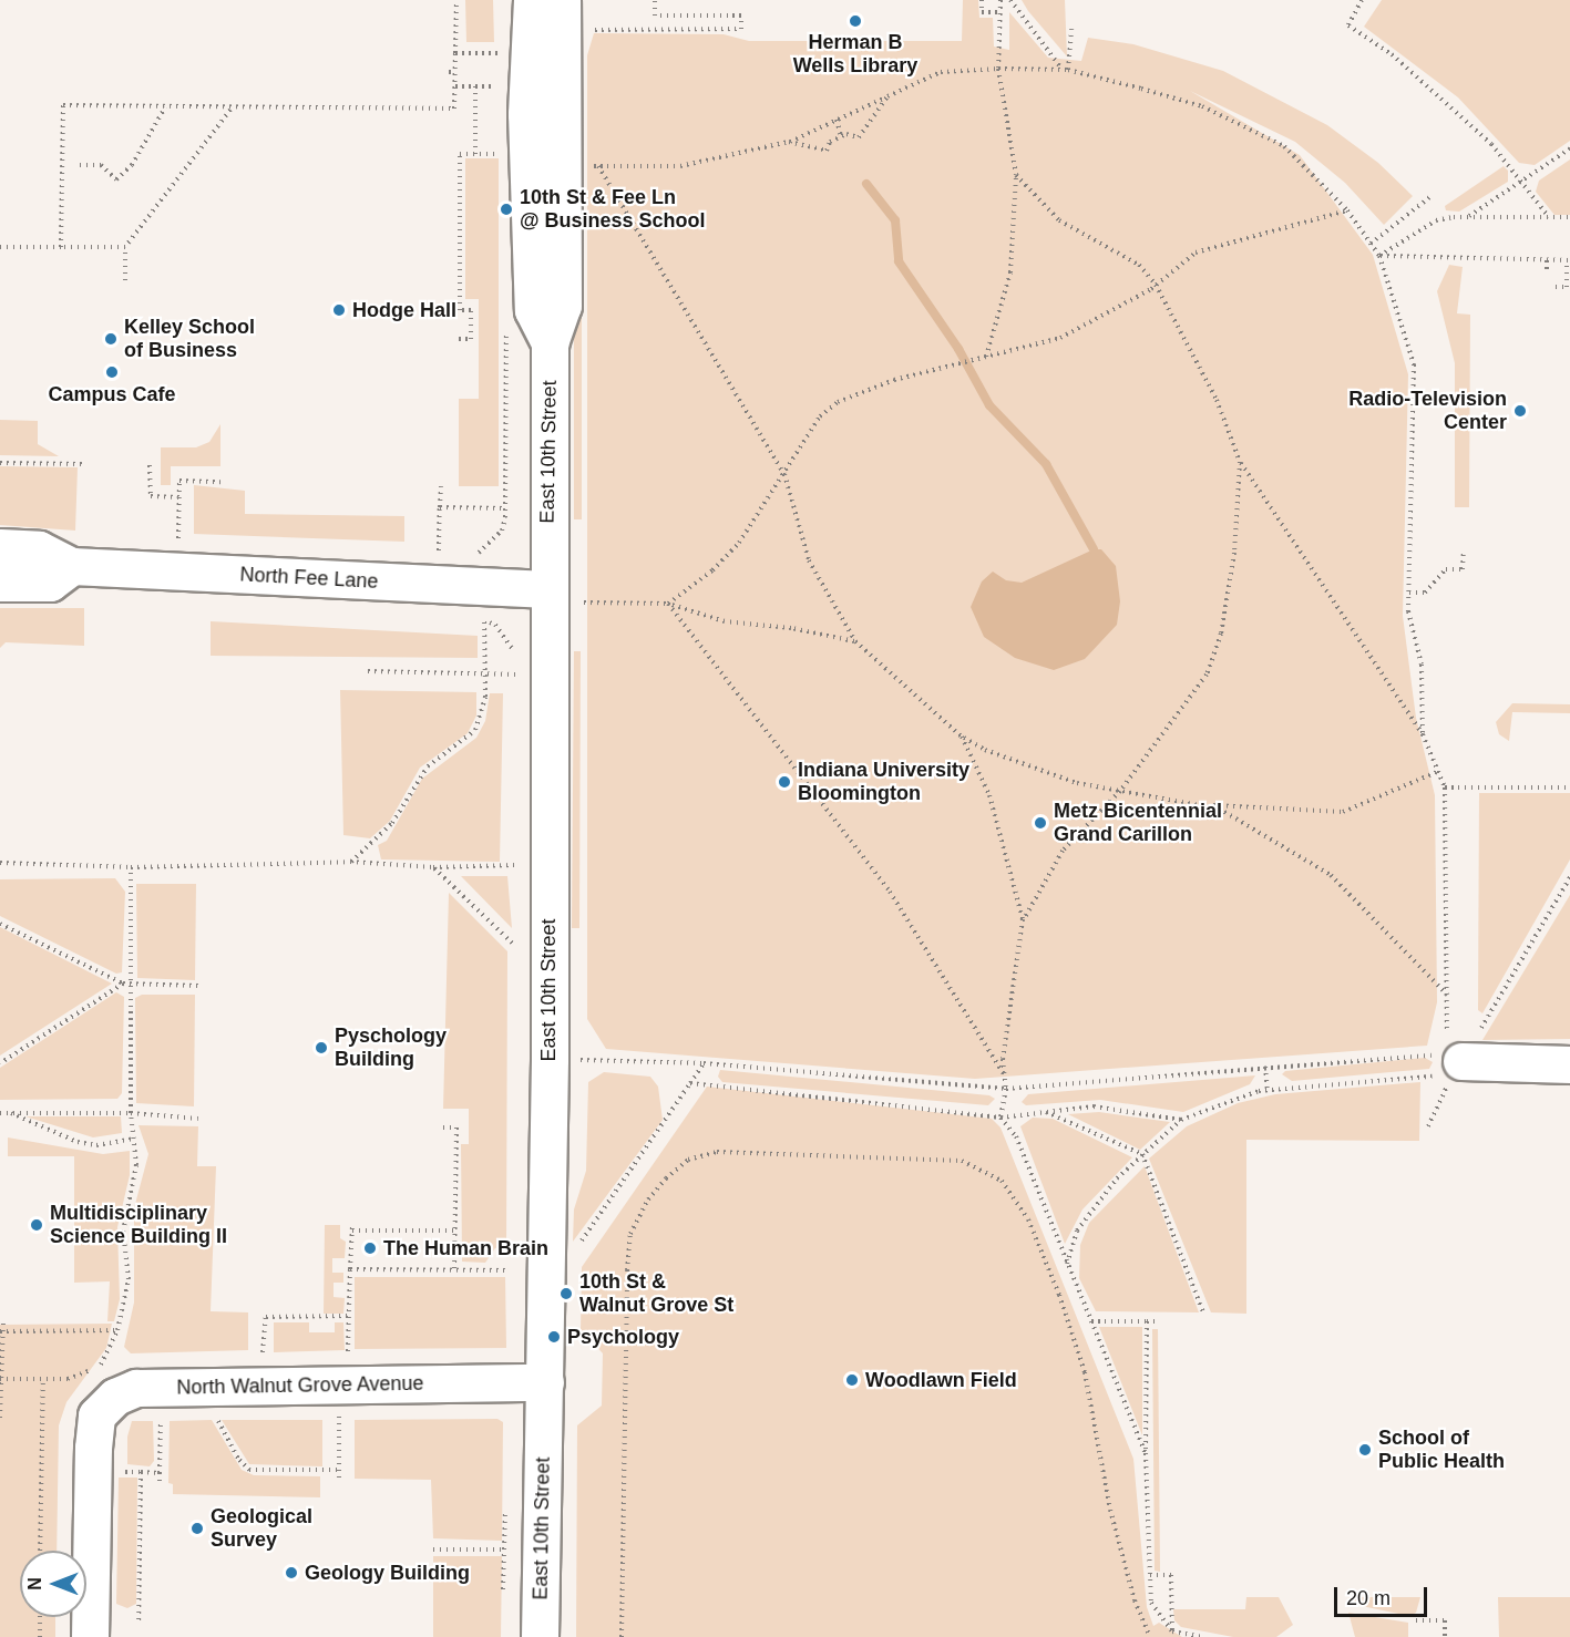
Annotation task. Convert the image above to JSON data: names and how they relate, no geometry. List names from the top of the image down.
{
  "streets": {
    "street": ["East 10th Street", "North Fee Lane", "North Walnut Grove Avenue"]
  },
  "crossings": [
    ["East 10th Street", "North Fee Lane"],
    ["East 10th Street", "North Walnut Grove Avenue"]
  ],
  "places": [
    "Herman B Wells Library",
    "10th St & Fee Ln @ Business School",
    "Hodge Hall",
    "Kelley School of Business",
    "Campus Cafe",
    "Radio-Television Center",
    "Indiana University Bloomington",
    "Metz Bicentennial Grand Carillon",
    "Pyschology Building",
    "Multidisciplinary Science Building II",
    "The Human Brain",
    "10th St & Walnut Grove St",
    "Psychology",
    "Woodlawn Field",
    "School of Public Health",
    "Geological Survey",
    "Geology Building"
  ],
  "scale_bar": "20 m",
  "north": "left"
}
